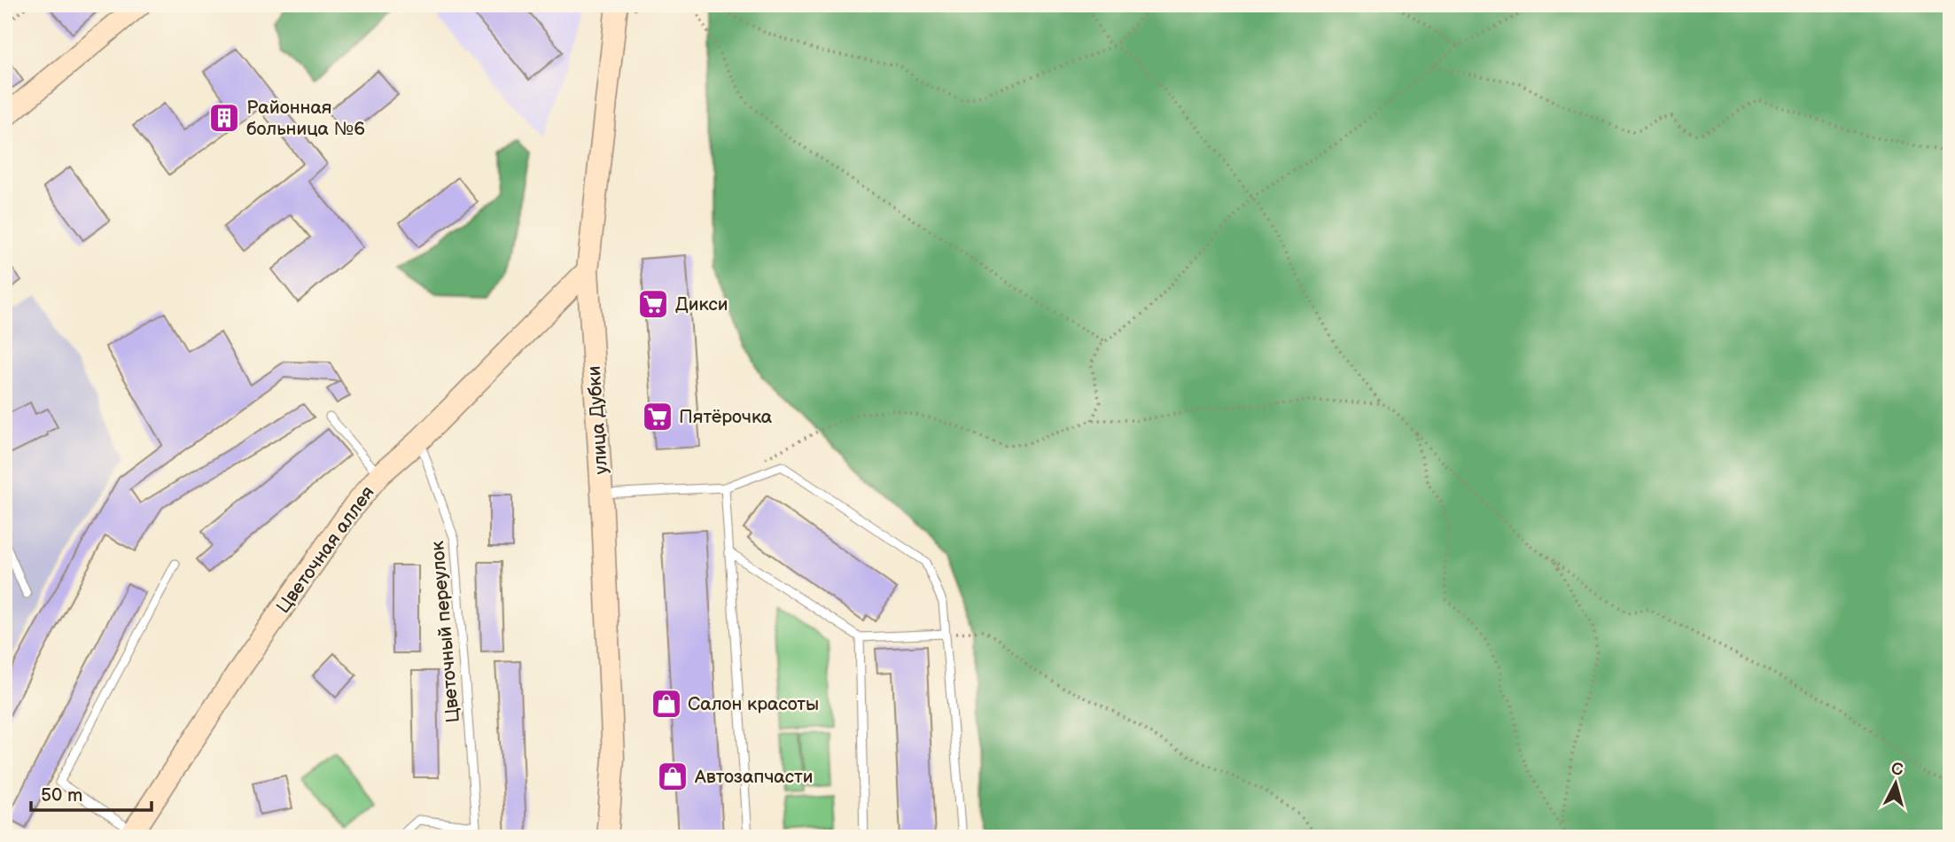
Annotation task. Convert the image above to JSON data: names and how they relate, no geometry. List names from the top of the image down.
{
  "streets": {
    "street": ["улица Дубки", "Цветочная аллея"],
    "lane": ["Цветочный переулок"]
  },
  "crossings": [
    ["улица Дубки", "Цветочная аллея"],
    ["Цветочная аллея", "Цветочный переулок"]
  ],
  "places": {
    "building": ["Районная больница №6"],
    "supermarket": ["Дикси", "Пятёрочка"],
    "shop": ["Салон красоты", "Автозапчасти"]
  },
  "scale_bar": "50 m",
  "north": "top"
}
